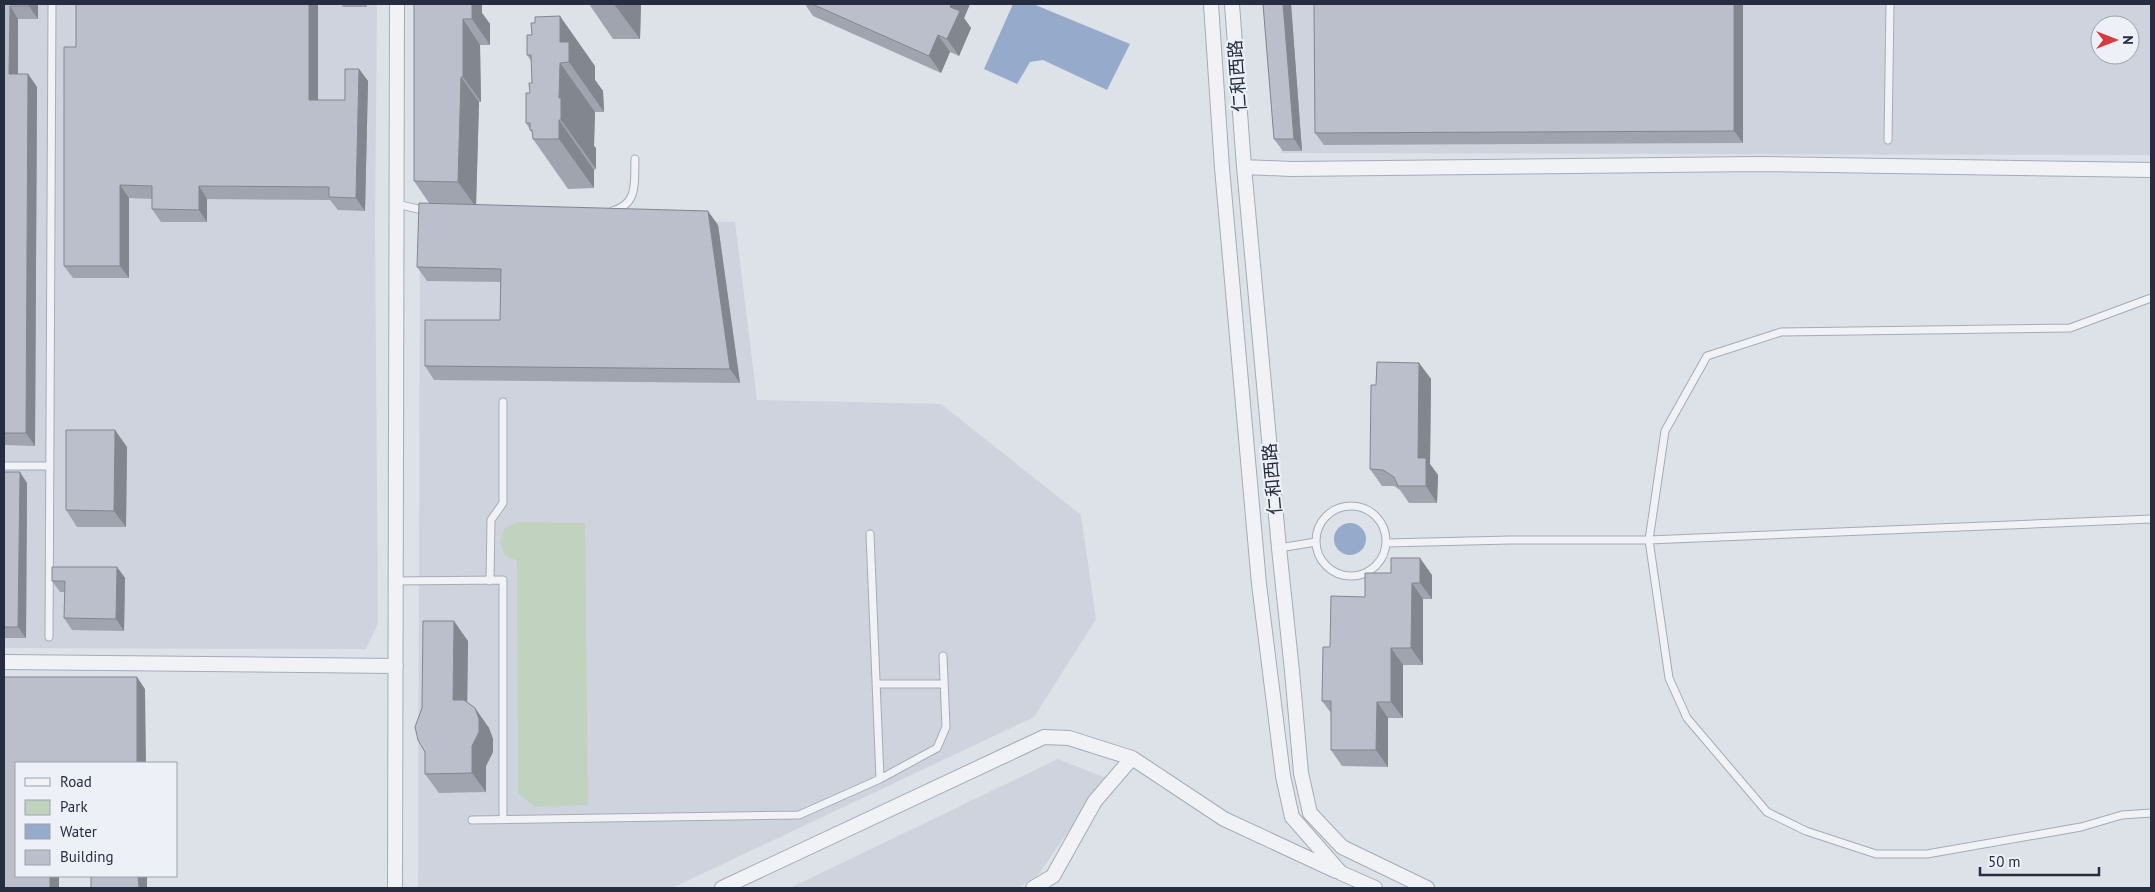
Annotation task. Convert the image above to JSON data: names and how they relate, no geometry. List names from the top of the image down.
{
  "streets": {
    "street": ["仁和西路"]
  },
  "legend": [
    "Road",
    "Park",
    "Water",
    "Building"
  ],
  "scale_bar": "50 m",
  "north": "right"
}
